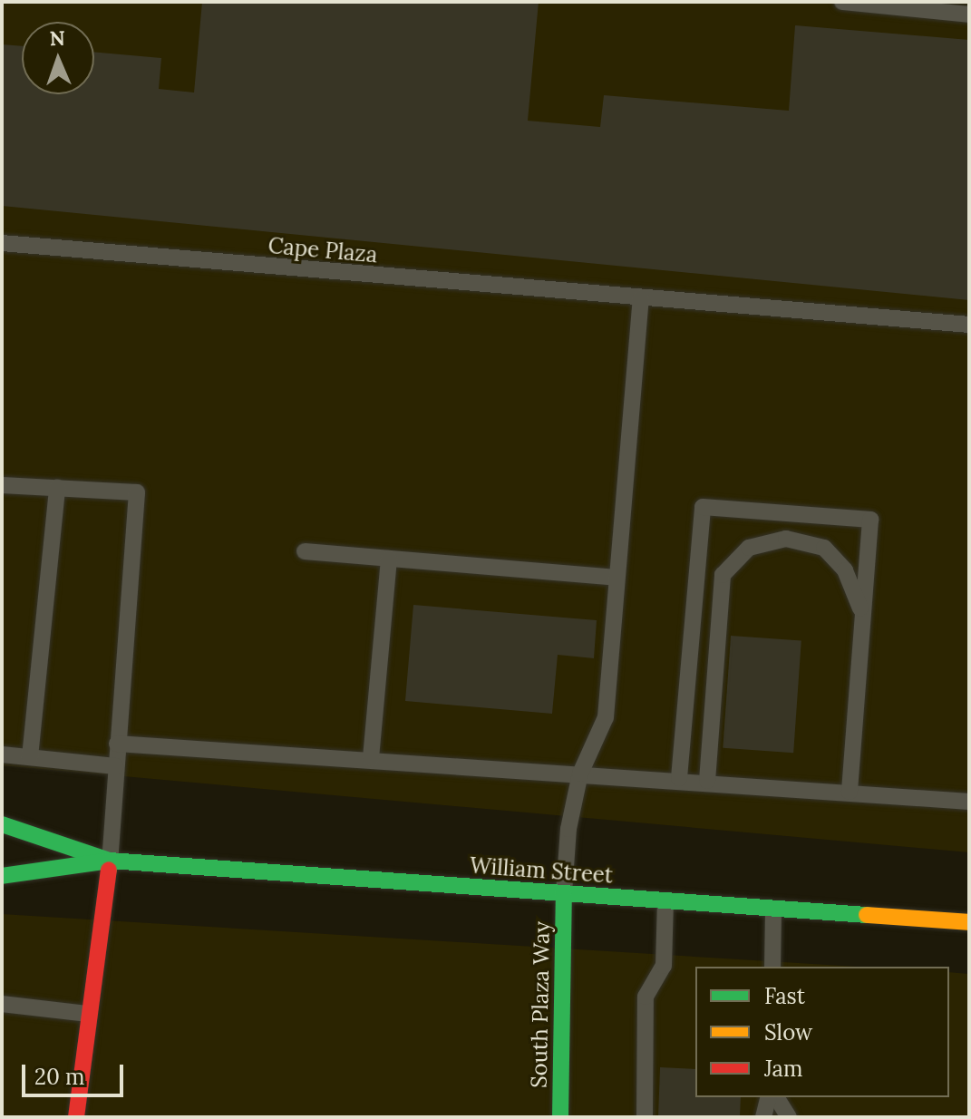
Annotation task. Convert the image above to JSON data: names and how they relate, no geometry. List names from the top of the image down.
{
  "streets": {
    "main road": ["William Street", "South Plaza Way"],
    "lane": ["Cape Plaza"]
  },
  "crossings": [
    ["William Street", "South Plaza Way"]
  ],
  "legend": ["Fast", "Slow", "Jam"],
  "scale_bar": "20 m",
  "north": "top"
}
